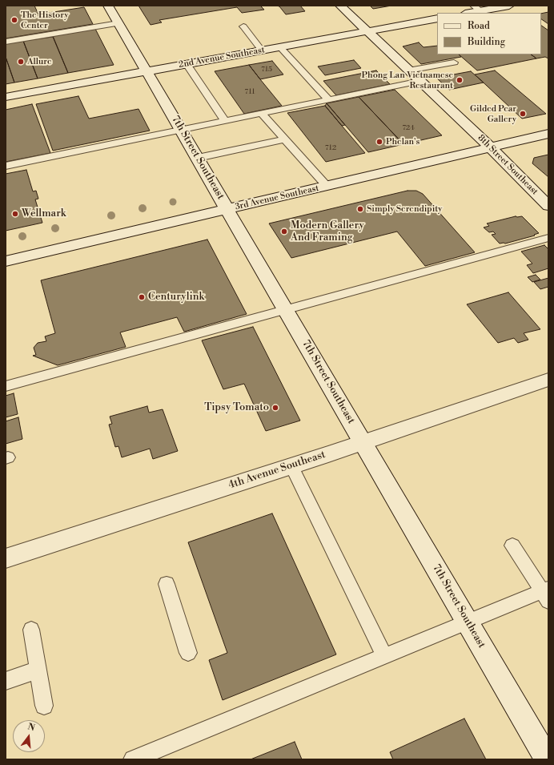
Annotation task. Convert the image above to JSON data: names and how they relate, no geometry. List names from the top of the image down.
{
  "streets": {
    "main road": [
      "2nd Avenue Southeast",
      "7th Street Southeast",
      "8th Street Southeast",
      "3rd Avenue Southeast",
      "4th Avenue Southeast"
    ]
  },
  "crossings": [
    ["2nd Avenue Southeast", "7th Street Southeast"],
    ["2nd Avenue Southeast", "8th Street Southeast"],
    ["7th Street Southeast", "3rd Avenue Southeast"],
    ["7th Street Southeast", "4th Avenue Southeast"],
    ["8th Street Southeast", "3rd Avenue Southeast"]
  ],
  "places": [
    "The History Center",
    "Allure",
    "Phong Lan Vietnamese Restaurant",
    "Gilded Pear Gallery",
    "Phelan's",
    "Simply Serendipity",
    "Wellmark",
    "Modern Gallery And Framing",
    "Centurylink",
    "Tipsy Tomato"
  ],
  "house_numbers": [
    "715",
    "711",
    "724",
    "712"
  ],
  "legend": ["Road", "Building"],
  "north": "top"
}
